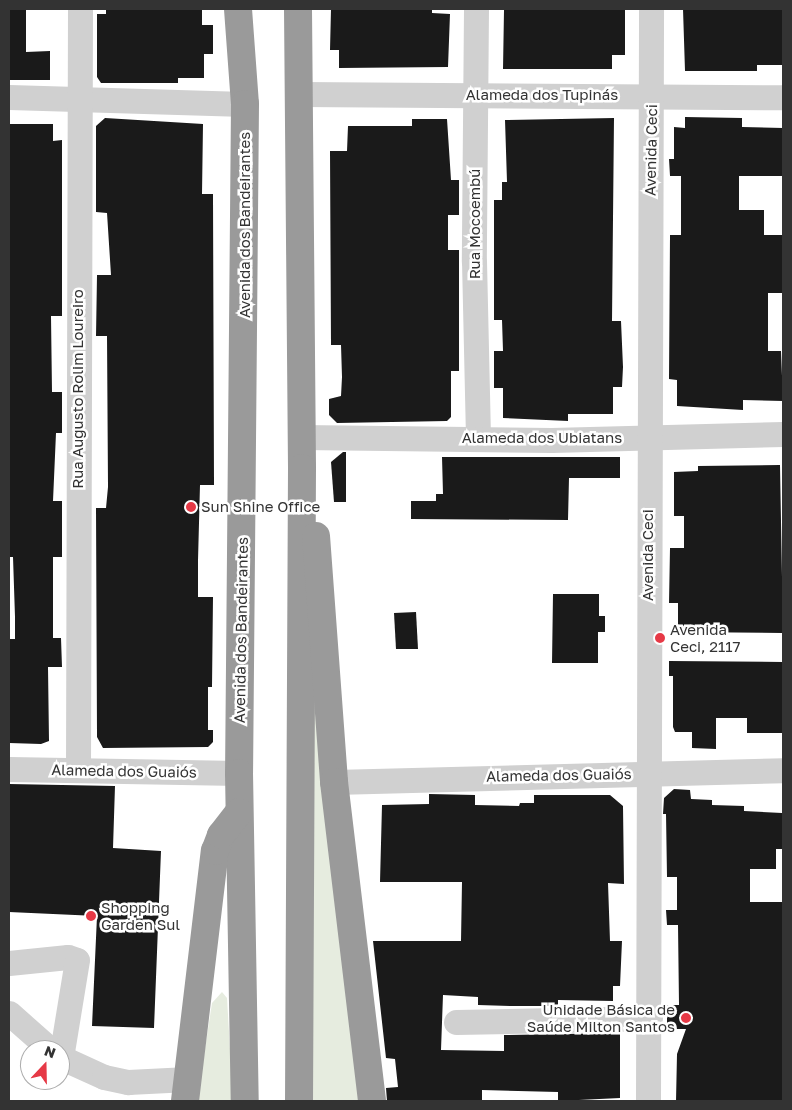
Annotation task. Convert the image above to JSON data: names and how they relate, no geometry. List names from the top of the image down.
{
  "streets": {
    "highway": ["Avenida dos Bandeirantes"],
    "street": [
      "Alameda dos Tupinás",
      "Avenida Ceci",
      "Rua Mocoembú",
      "Rua Augusto Rolim Loureiro",
      "Alameda dos Ubiatans",
      "Alameda dos Guaiós"
    ]
  },
  "crossings": [
    ["Alameda dos Tupinás", "Avenida Ceci"],
    ["Alameda dos Tupinás", "Rua Mocoembú"],
    ["Avenida Ceci", "Alameda dos Ubiatans"],
    ["Avenida Ceci", "Alameda dos Guaiós"],
    ["Rua Mocoembú", "Alameda dos Ubiatans"],
    ["Avenida dos Bandeirantes", "Alameda dos Guaiós"],
    ["Rua Augusto Rolim Loureiro", "Alameda dos Guaiós"]
  ],
  "places": [
    "Sun Shine Office",
    "Avenida Ceci, 2117",
    "Shopping Garden Sul",
    "Unidade Básica de Saúde Milton Santos"
  ],
  "north": "top"
}
